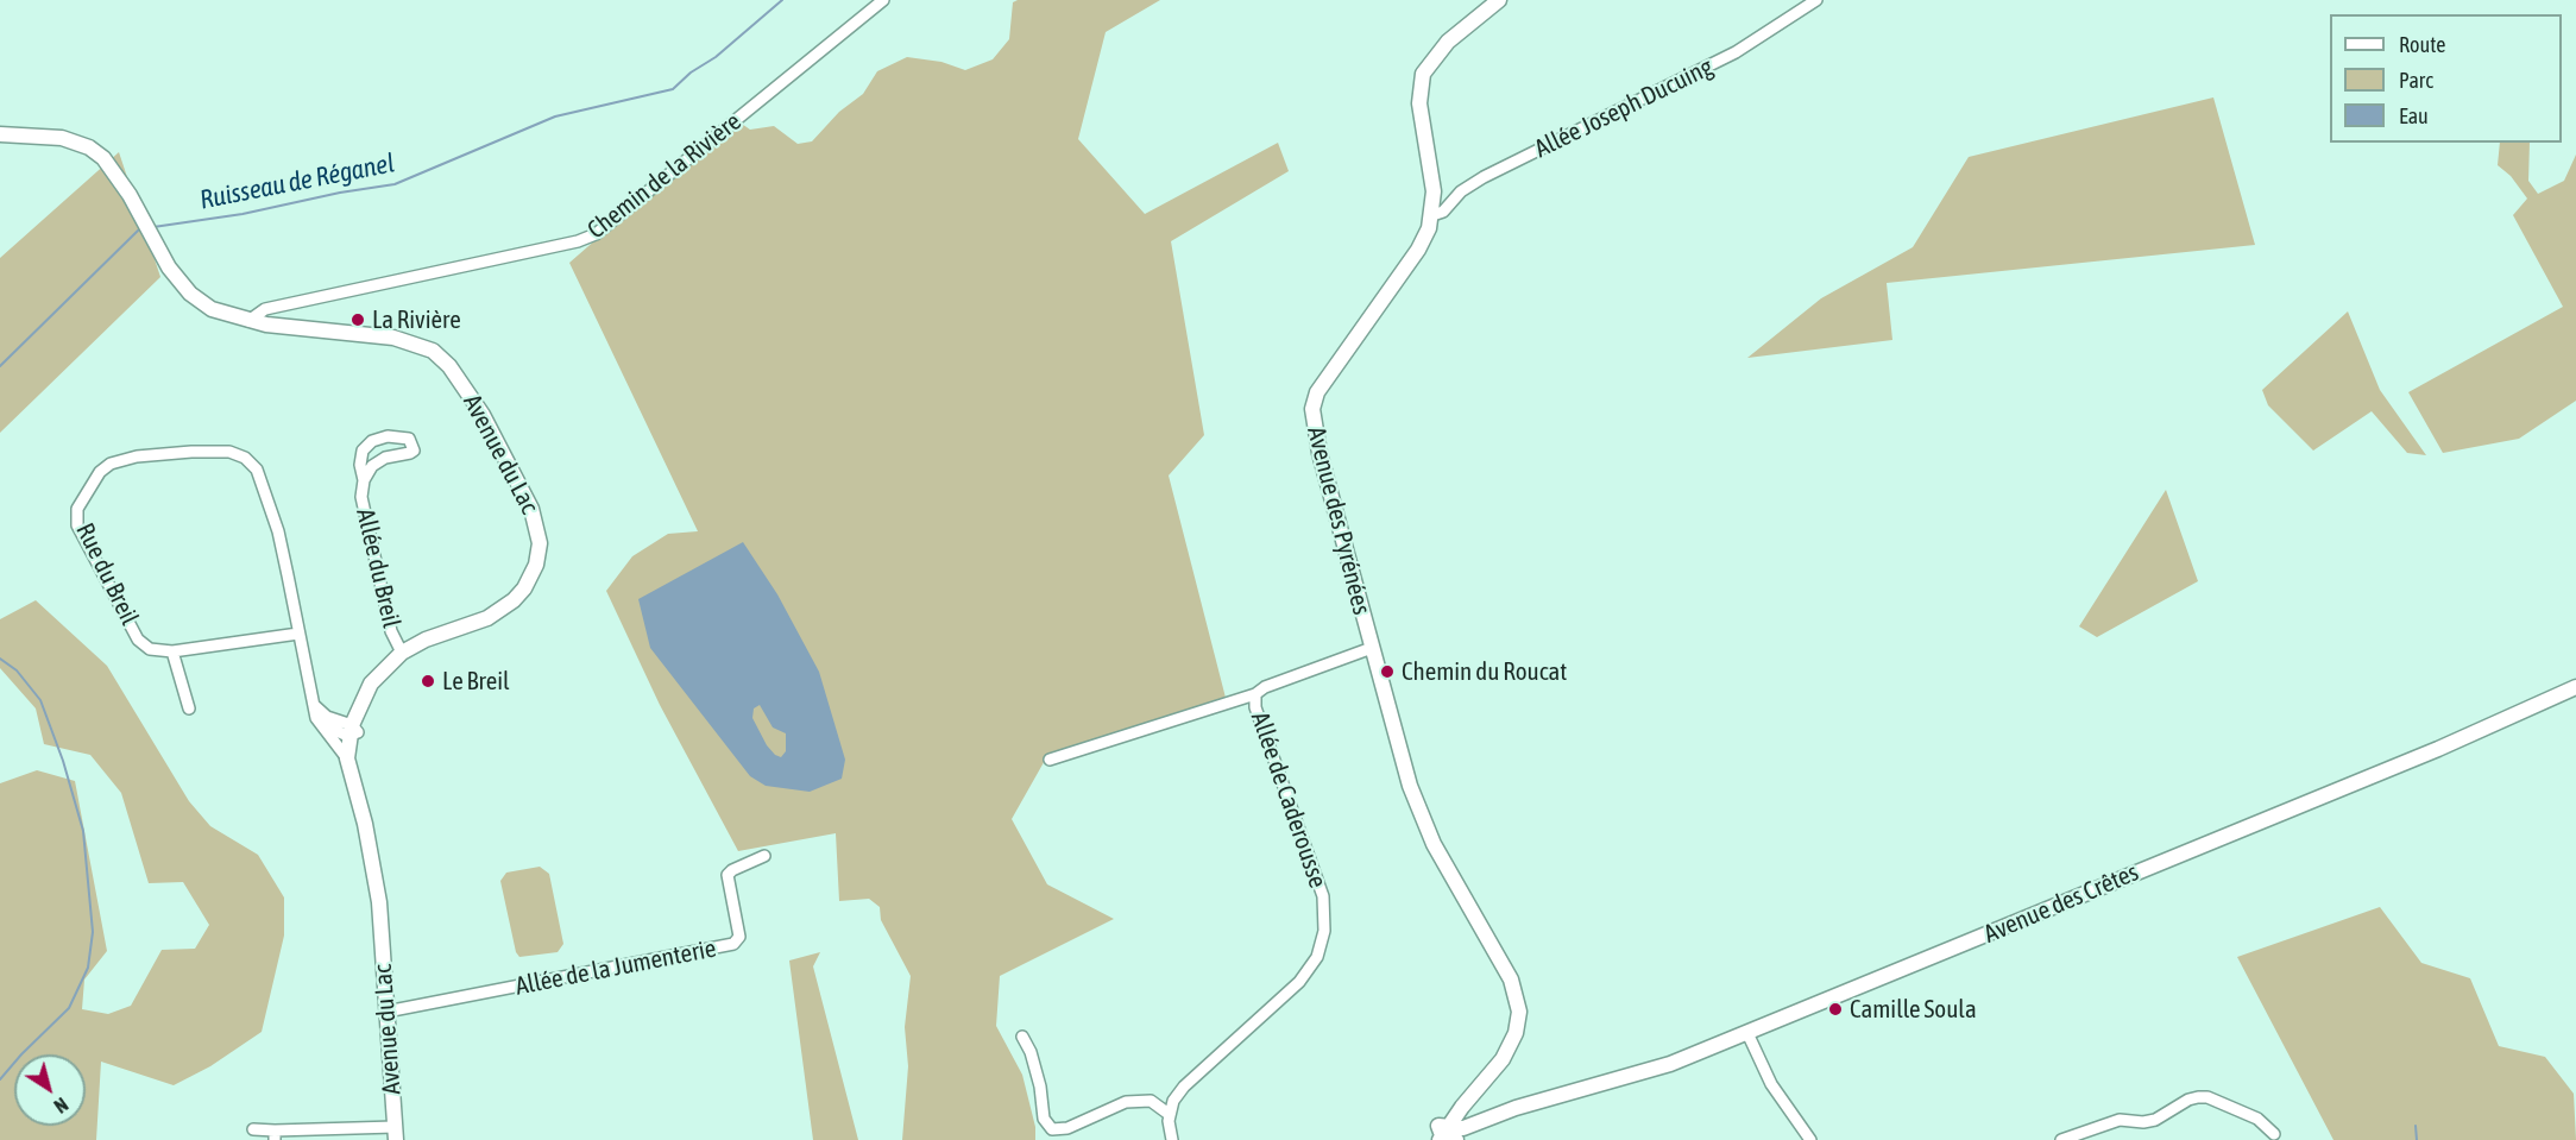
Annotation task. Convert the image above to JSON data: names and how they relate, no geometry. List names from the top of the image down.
{
  "streets": {
    "street": [
      "Allée Joseph Ducuing",
      "Chemin de la Rivière",
      "Avenue du Lac",
      "Avenue des Pyrénées",
      "Allée du Breil",
      "Rue du Breil",
      "Allée de Caderousse",
      "Avenue des Crêtes",
      "Allée de la Jumenterie"
    ]
  },
  "crossings": [
    ["Allée Joseph Ducuing", "Avenue des Pyrénées"],
    ["Chemin de la Rivière", "Avenue du Lac"],
    ["Avenue du Lac", "Allée du Breil"],
    ["Avenue du Lac", "Rue du Breil"],
    ["Avenue du Lac", "Allée de la Jumenterie"],
    ["Avenue des Pyrénées", "Allée de Caderousse"],
    ["Avenue des Pyrénées", "Avenue des Crêtes"]
  ],
  "water": ["Ruisseau de Réganel"],
  "places": [
    "La Rivière",
    "Chemin du Roucat",
    "Le Breil",
    "Camille Soula"
  ],
  "legend": ["Route", "Parc", "Eau"],
  "north": "bottom right"
}
